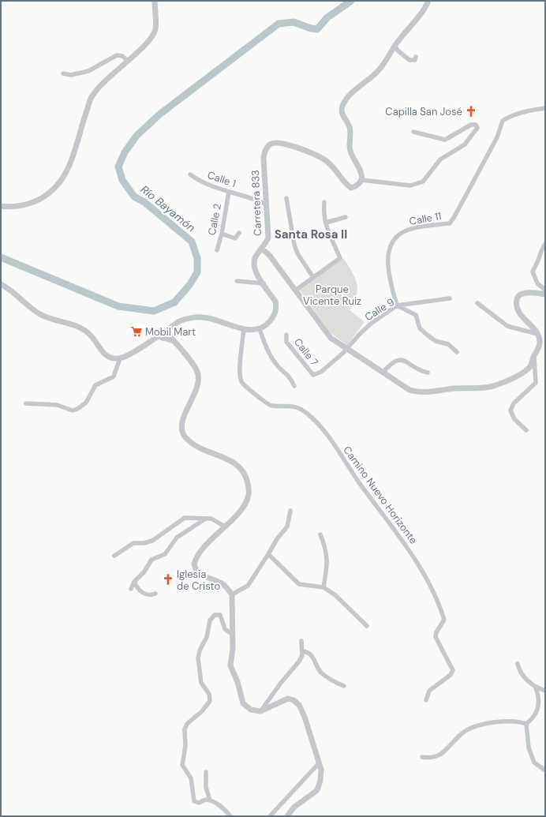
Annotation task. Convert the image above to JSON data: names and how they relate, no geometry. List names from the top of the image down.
{
  "streets": {
    "street": [
      "Calle 1",
      "Carretera 833",
      "Calle 11",
      "Calle 2",
      "Calle 9",
      "Calle 7",
      "Camino Nuevo Horizonte"
    ]
  },
  "crossings": [
    ["Calle 1", "Carretera 833"],
    ["Calle 1", "Calle 2"],
    ["Calle 11", "Calle 9"],
    ["Calle 9", "Calle 7"]
  ],
  "districts": ["Santa Rosa II"],
  "water": ["Río Bayamón"],
  "parks": ["Parque Vicente Ruiz"],
  "places": {
    "church": ["Capilla San José", "Iglesia de Cristo"],
    "supermarket": ["Mobil Mart"]
  }
}
